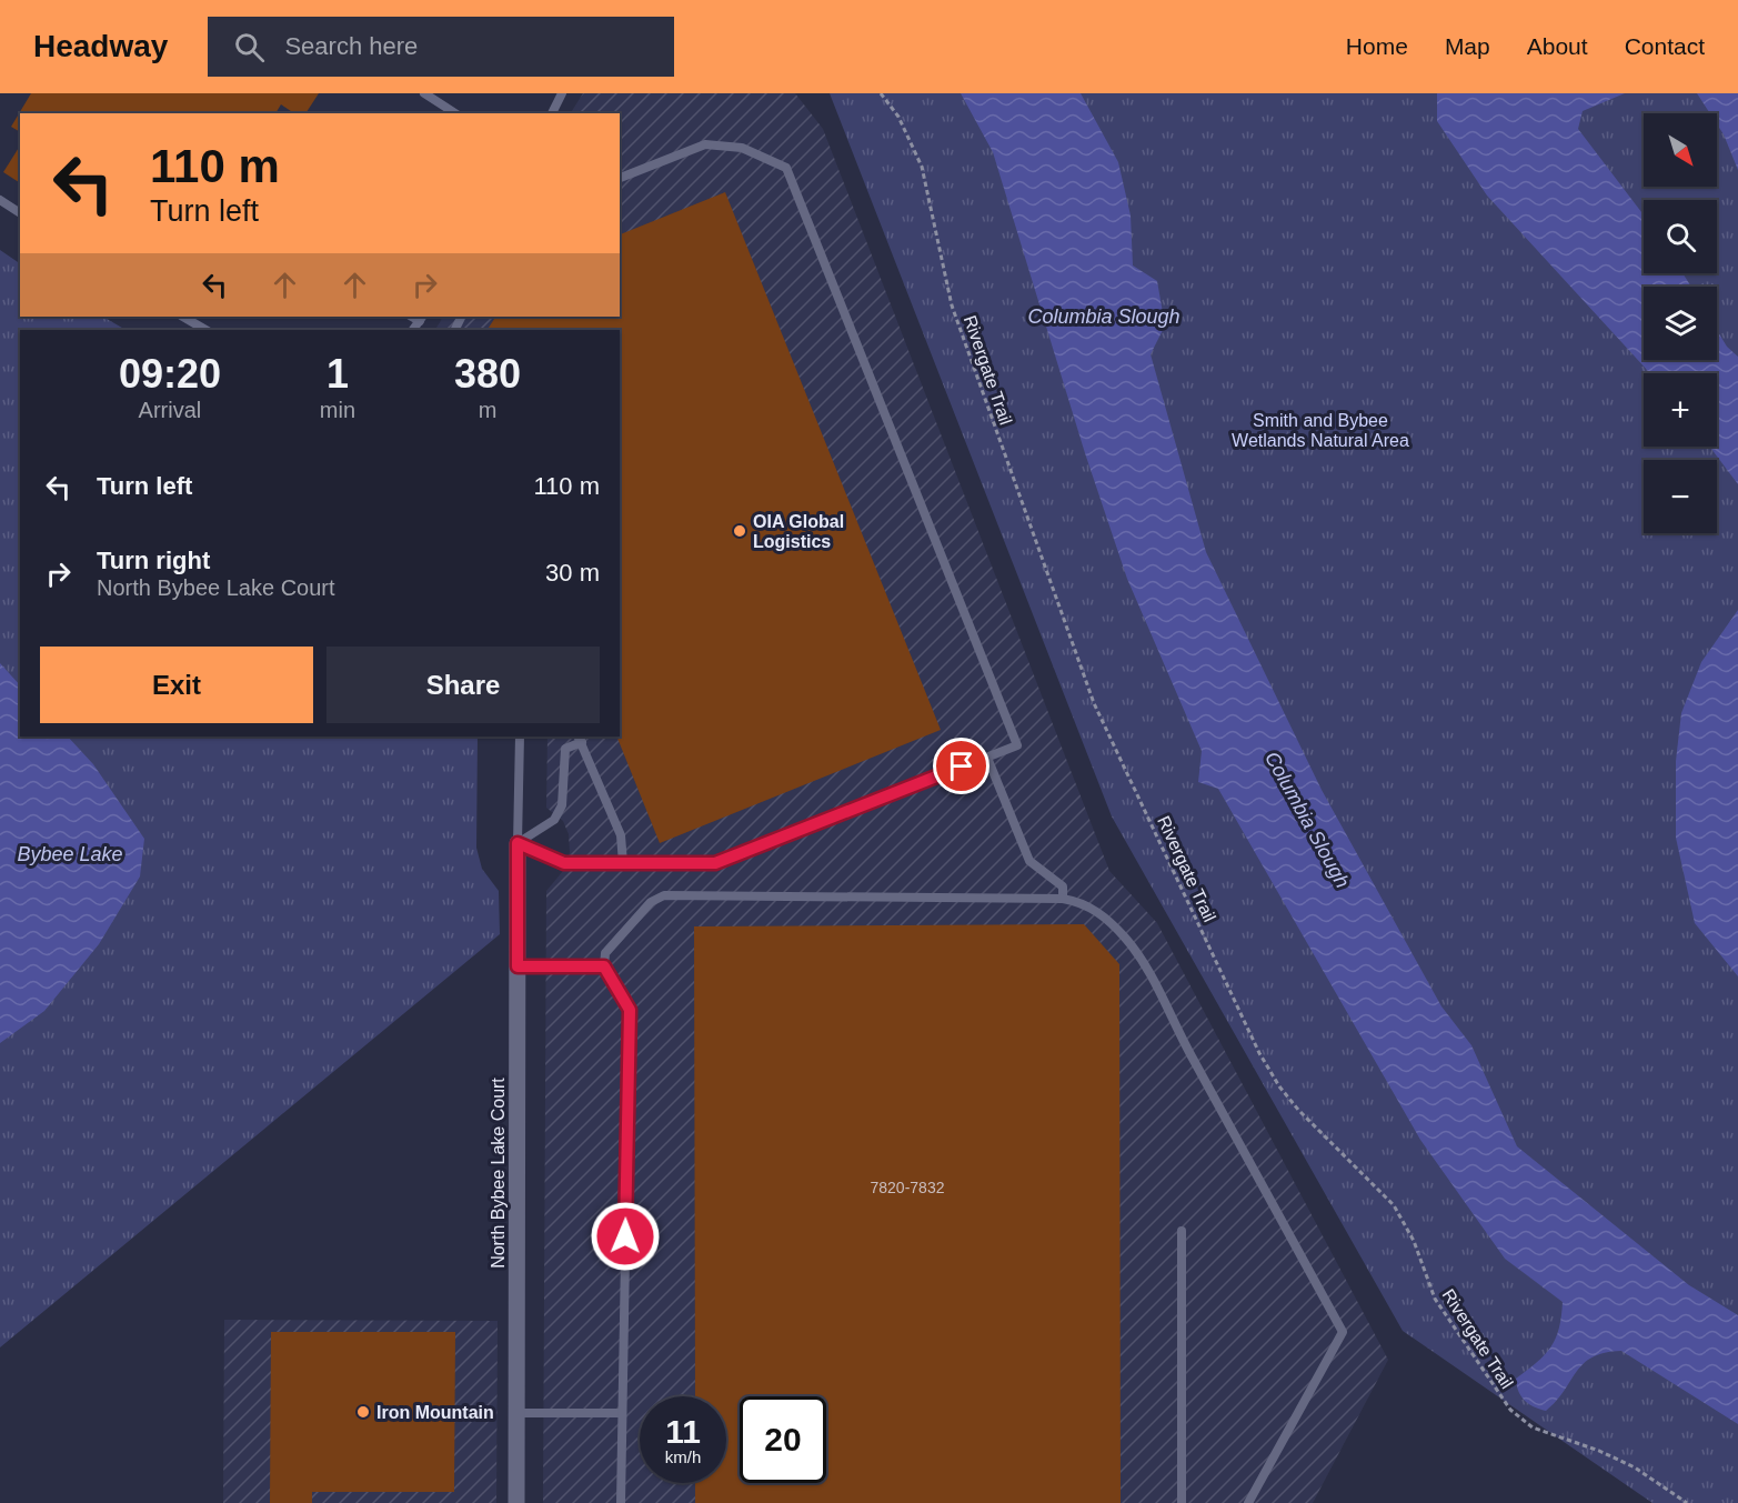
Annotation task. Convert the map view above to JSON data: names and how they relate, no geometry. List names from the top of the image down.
{
  "streets": {
    "street": ["North Bybee Lake Court"],
    "path": ["Rivergate Trail"]
  },
  "water": ["Columbia Slough", "Bybee Lake"],
  "parks": ["Smith and Bybee Wetlands Natural Area"],
  "places": ["OIA Global Logistics", "Iron Mountain"],
  "house_numbers": ["7820-7832"],
  "north": "bottom right",
  "page": {
    "header": "Headway",
    "search": "Search here",
    "nav": [
      "Home",
      "Map",
      "About",
      "Contact"
    ],
    "map_buttons": ["+", "−"],
    "turn": ["110 m", "Turn left"],
    "eta": [
      "09:20",
      "Arrival",
      "1",
      "min",
      "380",
      "m"
    ],
    "list": [
      {
        "name": "Turn left",
        "value": "110 m"
      },
      {
        "name": "Turn right",
        "note": "North Bybee Lake Court",
        "value": "30 m"
      }
    ],
    "buttons": ["Exit", "Share"],
    "speed": "11 km/h",
    "limit": "20"
  }
}
